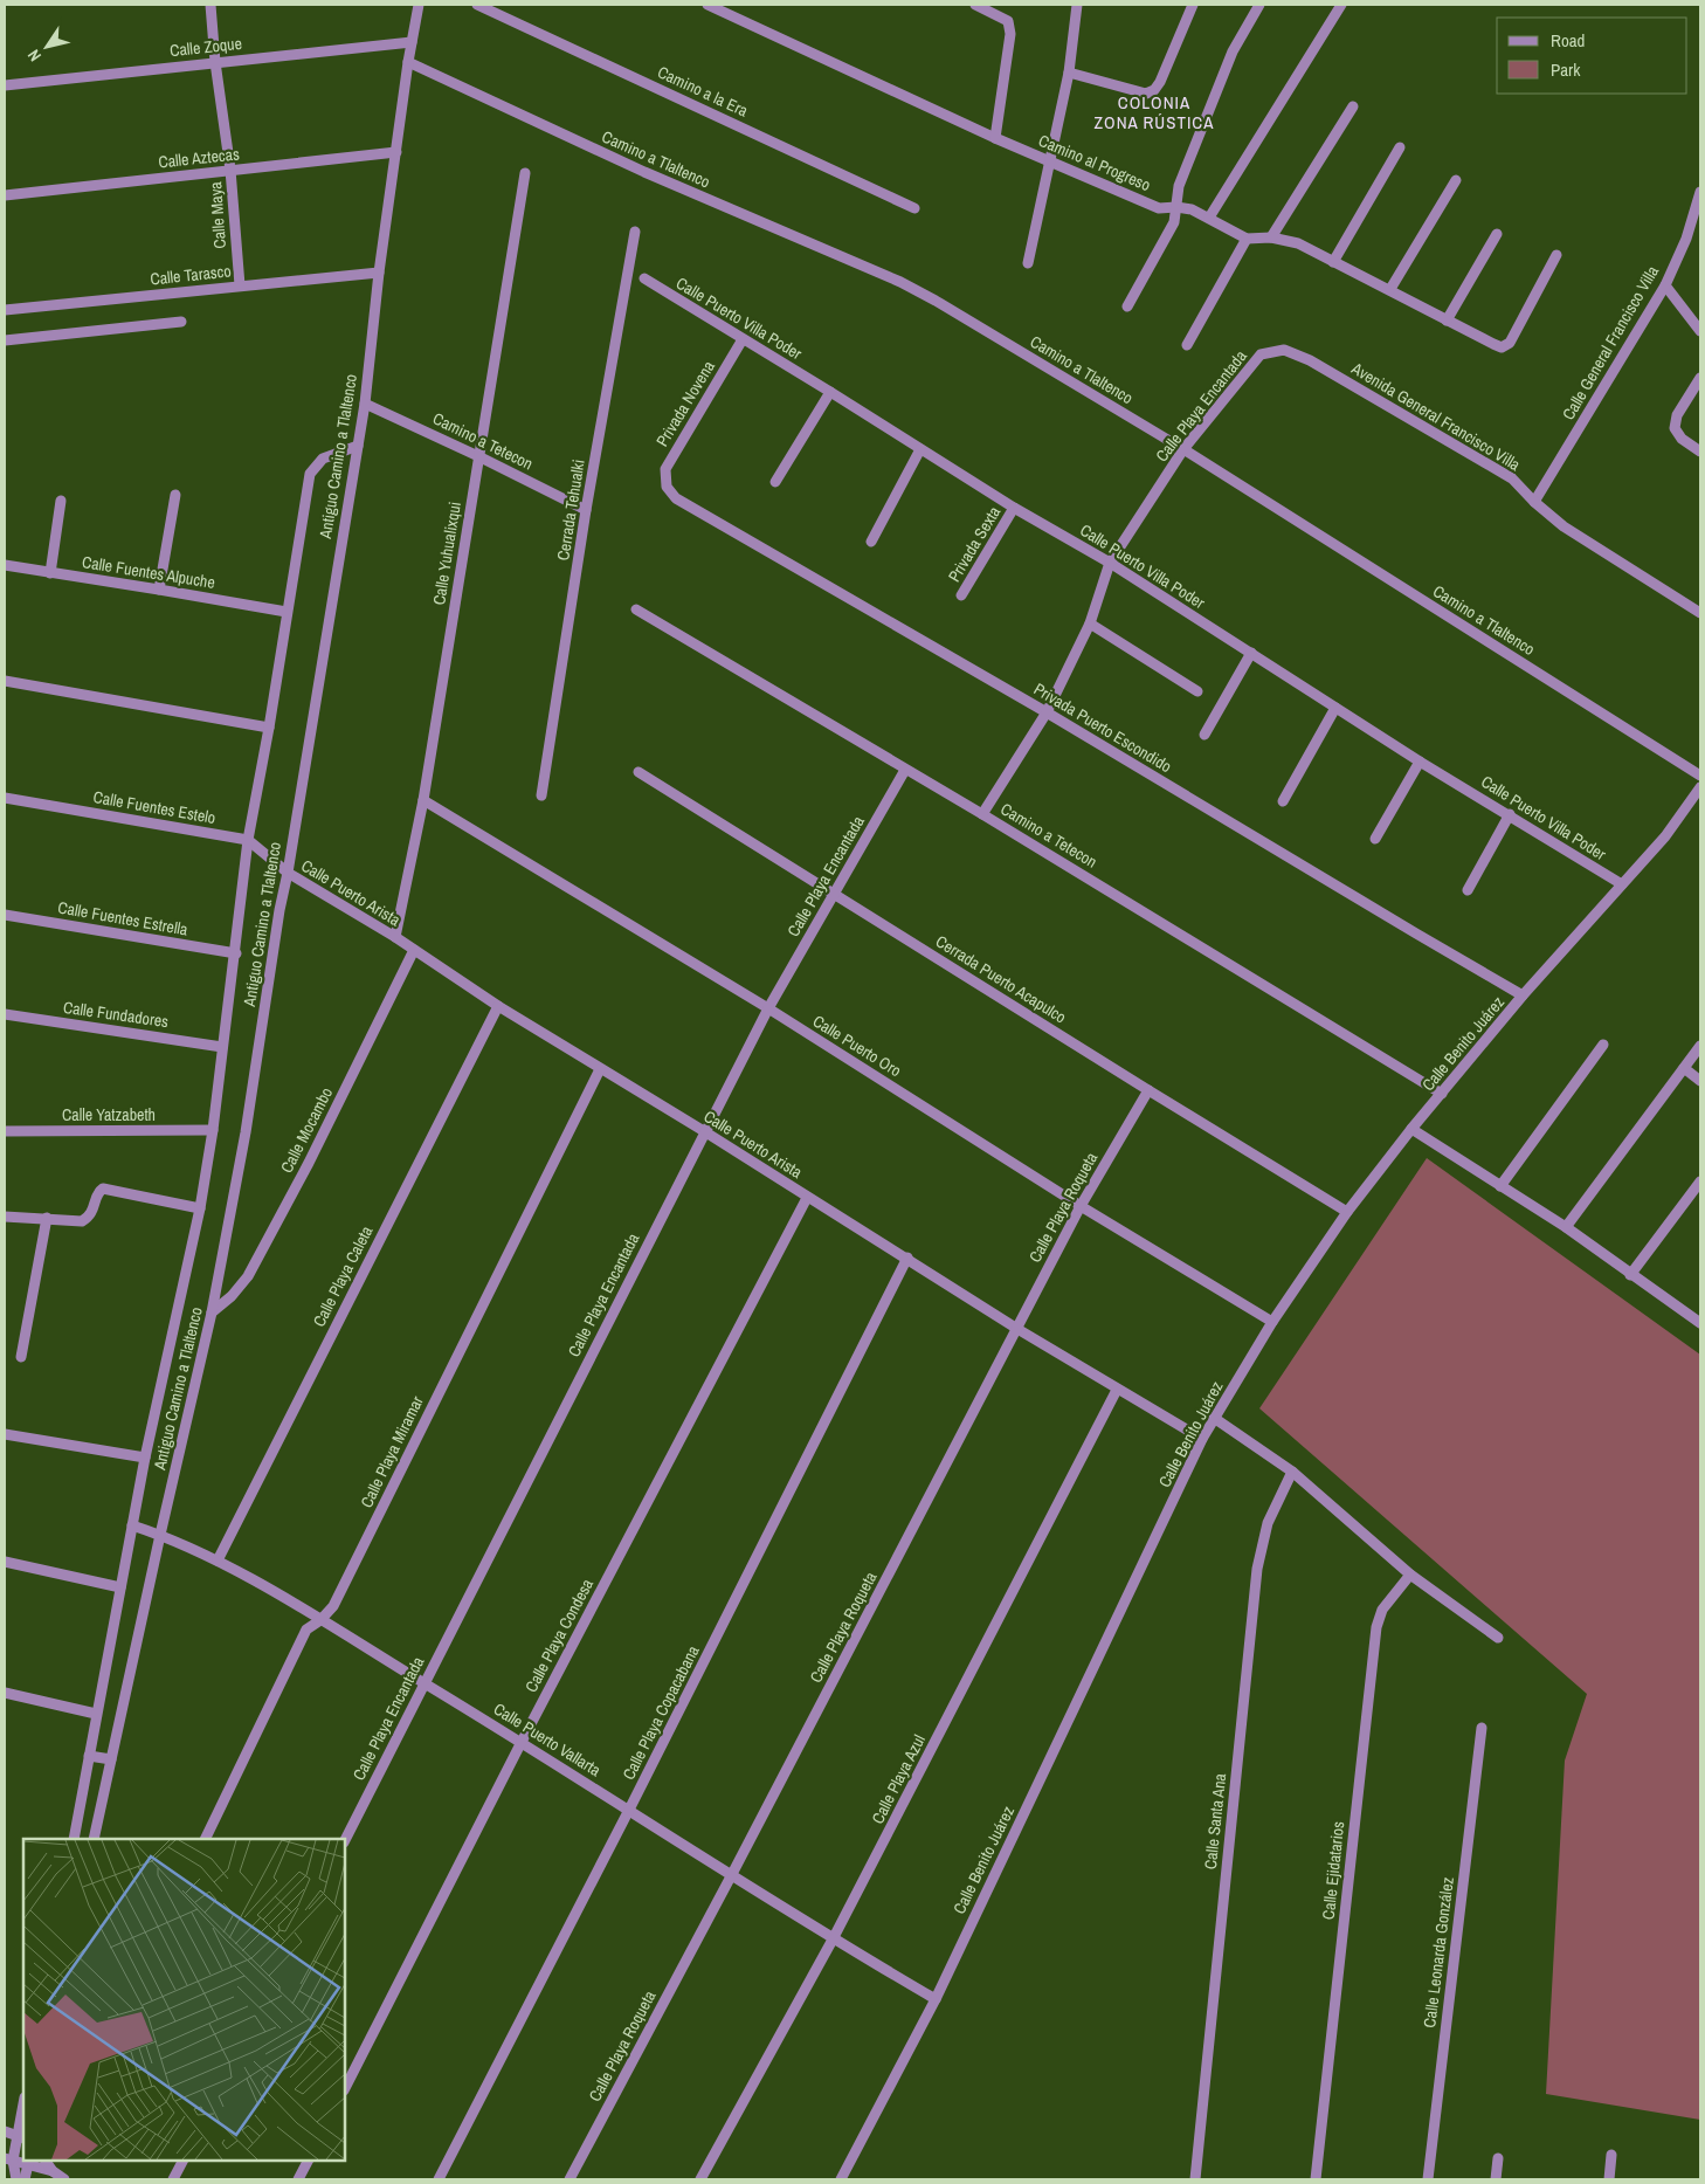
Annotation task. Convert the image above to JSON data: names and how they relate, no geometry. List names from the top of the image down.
{
  "streets": {
    "street": [
      "Calle Zoque",
      "Camino a la Era",
      "Calle Aztecas",
      "Camino a Tlaltenco",
      "Camino al Progreso",
      "Calle Maya",
      "Calle Tarasco",
      "Calle Puerto Villa Poder",
      "Calle General Francisco Villa",
      "Privada Novena",
      "Calle Playa Encantada",
      "Avenida General Francisco Villa",
      "Camino a Tetecon",
      "Antiguo Camino a Tlaltenco",
      "Cerrada Tehualki",
      "Privada Sexta",
      "Calle Yuhualixqui",
      "Calle Fuentes Alpuche",
      "Privada Puerto Escondido",
      "Calle Fuentes Estelo",
      "Calle Puerto Arista",
      "Calle Fuentes Estrella",
      "Cerrada Puerto Acapulco",
      "Calle Fundadores",
      "Calle Benito Juárez",
      "Calle Puerto Oro",
      "Calle Yatzabeth",
      "Calle Mocambo",
      "Calle Playa Roqueta",
      "Calle Playa Caleta",
      "Calle Playa Miramar",
      "Calle Playa Condesa",
      "Calle Playa Copacabana",
      "Calle Puerto Vallarta",
      "Calle Playa Azul",
      "Calle Santa Ana",
      "Calle Ejidatarios",
      "Calle Leonarda González"
    ]
  },
  "crossings": [
    ["Calle Zoque", "Calle Maya"],
    ["Calle Zoque", "Antiguo Camino a Tlaltenco"],
    ["Calle Aztecas", "Calle Maya"],
    ["Calle Aztecas", "Antiguo Camino a Tlaltenco"],
    ["Camino a Tlaltenco", "Calle Playa Encantada"],
    ["Camino a Tlaltenco", "Antiguo Camino a Tlaltenco"],
    ["Calle Maya", "Calle Tarasco"],
    ["Calle Tarasco", "Antiguo Camino a Tlaltenco"],
    ["Calle Puerto Villa Poder", "Privada Novena"],
    ["Calle Puerto Villa Poder", "Calle Playa Encantada"],
    ["Calle Puerto Villa Poder", "Privada Sexta"],
    ["Calle Puerto Villa Poder", "Calle Benito Juárez"],
    ["Calle General Francisco Villa", "Avenida General Francisco Villa"],
    ["Privada Novena", "Privada Puerto Escondido"],
    ["Calle Playa Encantada", "Avenida General Francisco Villa"],
    ["Calle Playa Encantada", "Camino a Tetecon"],
    ["Calle Playa Encantada", "Privada Puerto Escondido"],
    ["Calle Playa Encantada", "Calle Puerto Arista"],
    ["Calle Playa Encantada", "Cerrada Puerto Acapulco"],
    ["Calle Playa Encantada", "Calle Puerto Oro"],
    ["Calle Playa Encantada", "Calle Puerto Vallarta"],
    ["Camino a Tetecon", "Antiguo Camino a Tlaltenco"],
    ["Camino a Tetecon", "Cerrada Tehualki"],
    ["Camino a Tetecon", "Calle Yuhualixqui"],
    ["Camino a Tetecon", "Calle Benito Juárez"],
    ["Antiguo Camino a Tlaltenco", "Calle Fuentes Estelo"],
    ["Antiguo Camino a Tlaltenco", "Calle Puerto Arista"],
    ["Antiguo Camino a Tlaltenco", "Calle Mocambo"],
    ["Antiguo Camino a Tlaltenco", "Calle Puerto Vallarta"],
    ["Calle Yuhualixqui", "Calle Puerto Arista"],
    ["Calle Yuhualixqui", "Calle Puerto Oro"],
    ["Privada Puerto Escondido", "Calle Benito Juárez"],
    ["Calle Fuentes Estelo", "Calle Puerto Arista"],
    ["Calle Puerto Arista", "Calle Benito Juárez"],
    ["Calle Puerto Arista", "Calle Mocambo"],
    ["Calle Puerto Arista", "Calle Playa Roqueta"],
    ["Calle Puerto Arista", "Calle Playa Caleta"],
    ["Calle Puerto Arista", "Calle Playa Miramar"],
    ["Calle Puerto Arista", "Calle Playa Condesa"],
    ["Calle Puerto Arista", "Calle Playa Copacabana"],
    ["Calle Puerto Arista", "Calle Playa Azul"],
    ["Cerrada Puerto Acapulco", "Calle Benito Juárez"],
    ["Cerrada Puerto Acapulco", "Calle Playa Roqueta"],
    ["Calle Benito Juárez", "Calle Puerto Oro"],
    ["Calle Benito Juárez", "Calle Puerto Vallarta"],
    ["Calle Puerto Oro", "Calle Playa Roqueta"],
    ["Calle Playa Roqueta", "Calle Puerto Vallarta"],
    ["Calle Playa Caleta", "Calle Puerto Vallarta"],
    ["Calle Playa Miramar", "Calle Puerto Vallarta"],
    ["Calle Playa Condesa", "Calle Puerto Vallarta"],
    ["Calle Playa Copacabana", "Calle Puerto Vallarta"],
    ["Calle Puerto Vallarta", "Calle Playa Azul"]
  ],
  "districts": ["COLONIA ZONA RÚSTICA"],
  "legend": ["Road", "Park"],
  "north": "bottom left"
}
